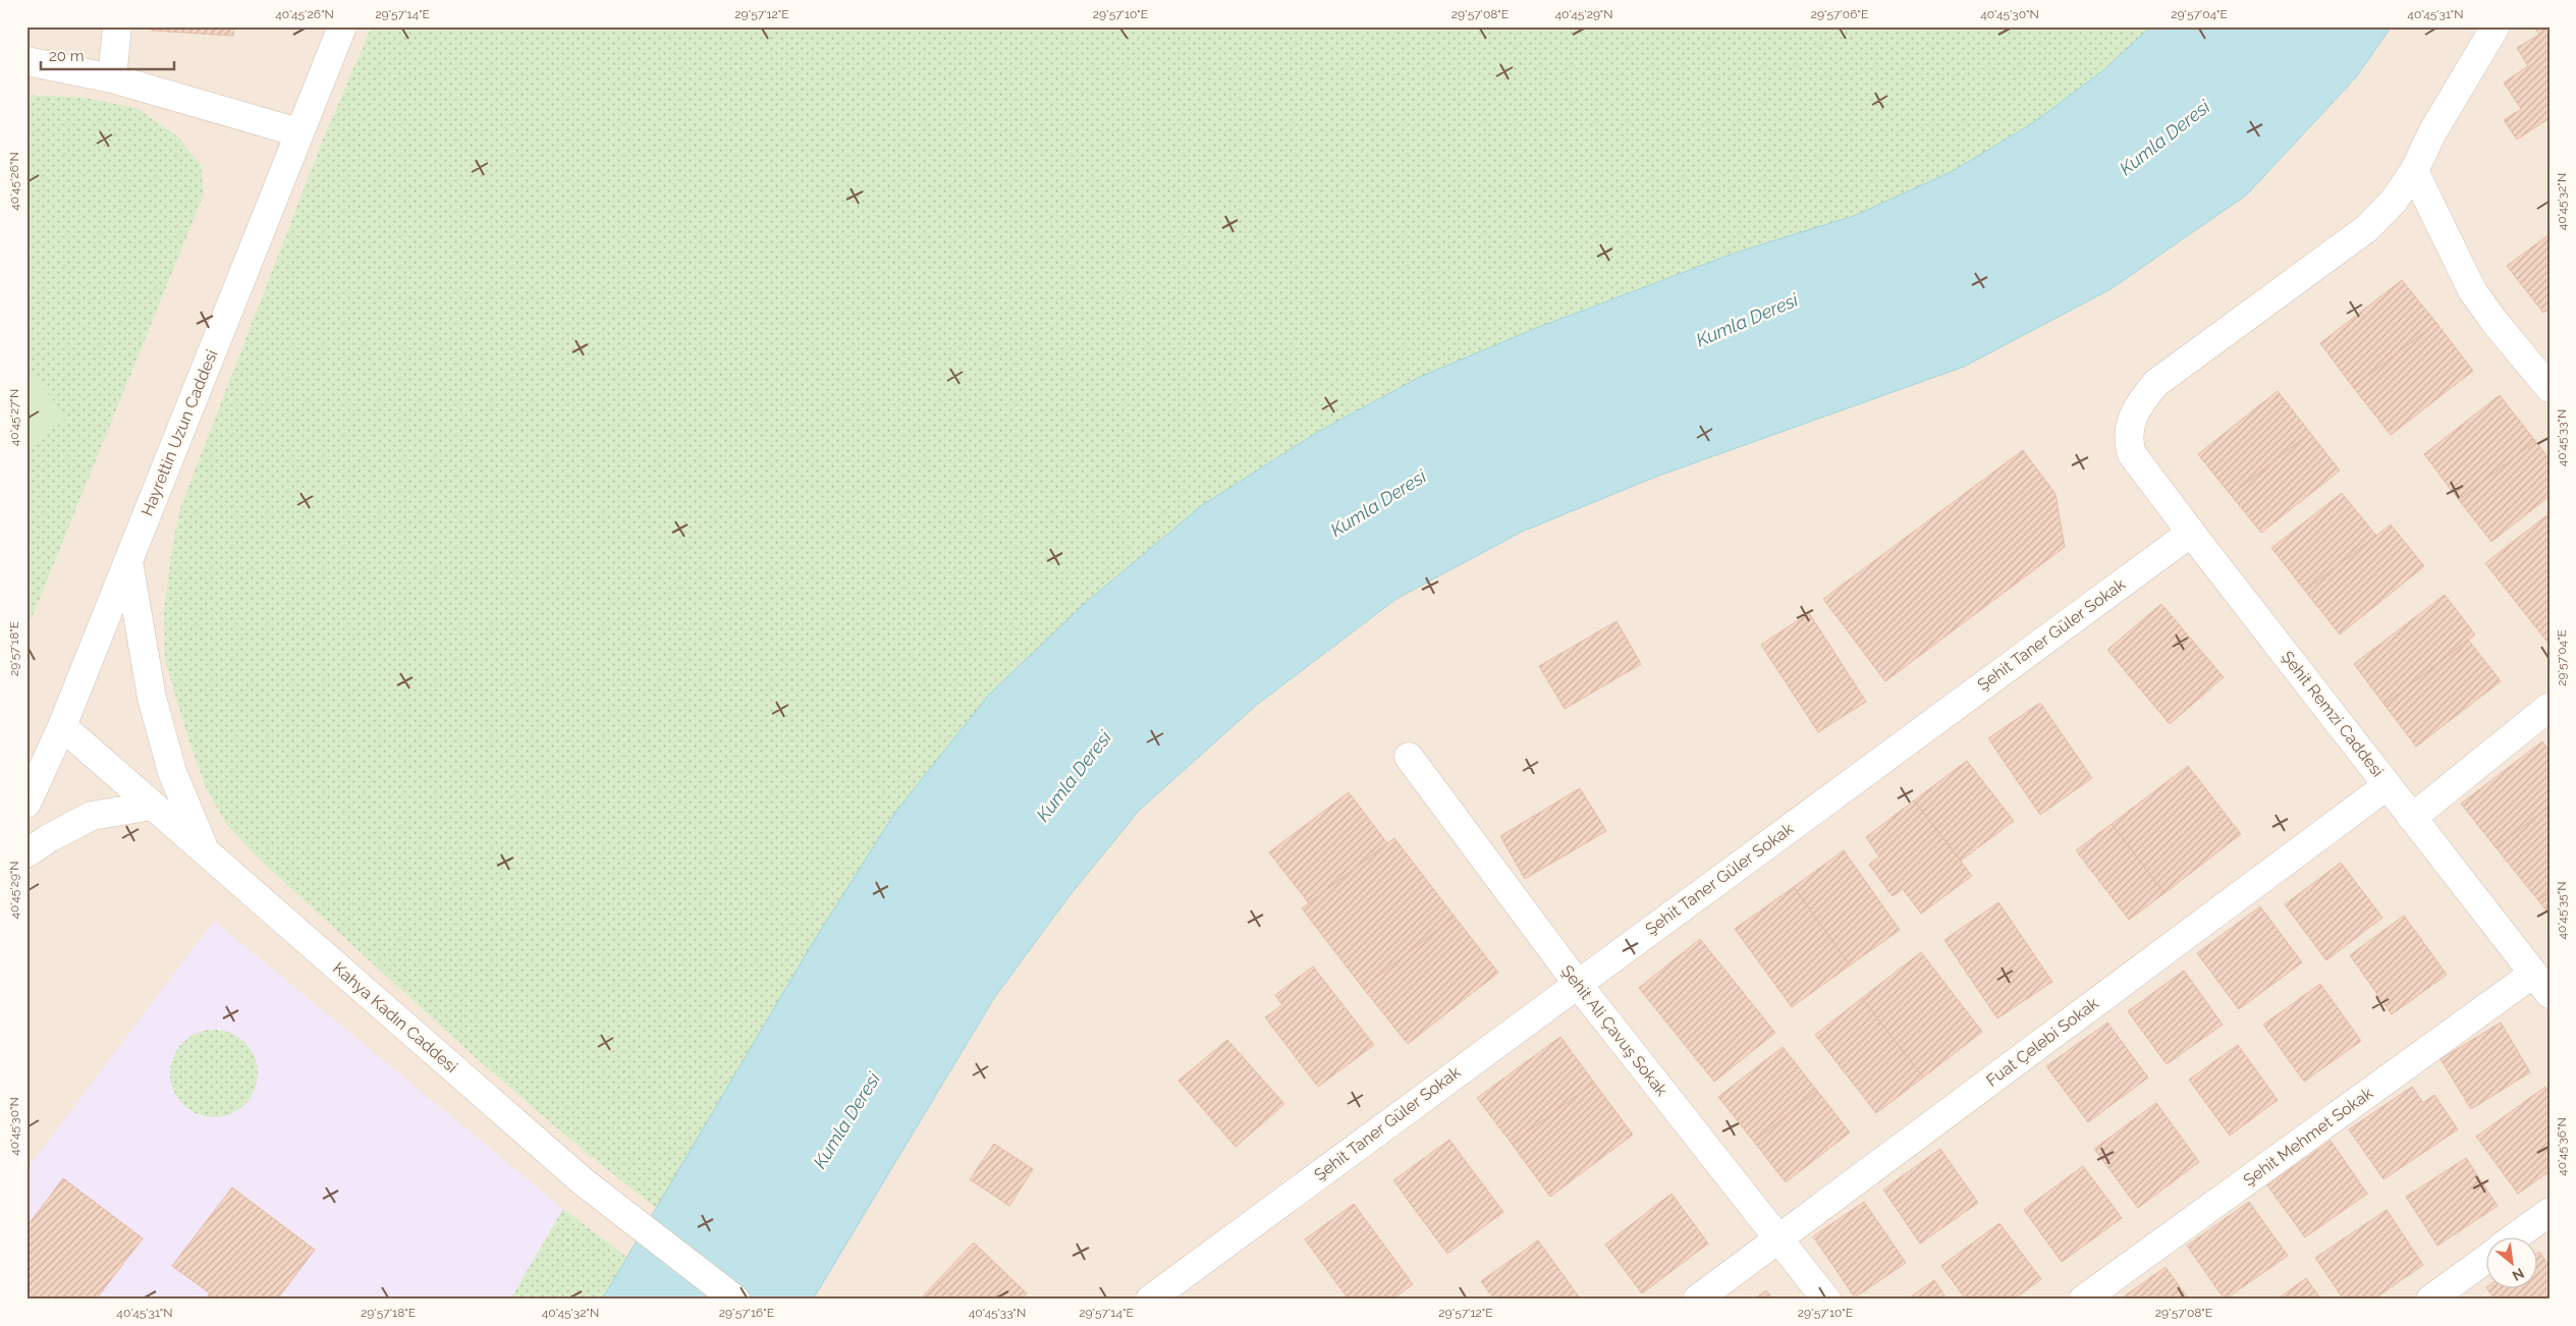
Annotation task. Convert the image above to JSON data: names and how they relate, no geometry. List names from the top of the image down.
{
  "streets": {
    "street": [
      "Hayrettin Uzun Caddesi",
      "Şehit Taner Güler Sokak",
      "Şehit Remzi Caddesi",
      "Kahya Kadın Caddesi",
      "Şehit Ali Çavuş Sokak",
      "Fuat Çelebi Sokak",
      "Şehit Mehmet Sokak"
    ]
  },
  "crossings": [
    ["Hayrettin Uzun Caddesi", "Kahya Kadın Caddesi"],
    ["Şehit Taner Güler Sokak", "Şehit Remzi Caddesi"],
    ["Şehit Taner Güler Sokak", "Şehit Ali Çavuş Sokak"],
    ["Şehit Remzi Caddesi", "Fuat Çelebi Sokak"],
    ["Şehit Remzi Caddesi", "Şehit Mehmet Sokak"],
    ["Şehit Ali Çavuş Sokak", "Fuat Çelebi Sokak"]
  ],
  "water": ["Kumla Deresi"],
  "scale_bar": "20 m",
  "north": "bottom right",
  "coordinates": [
    "40°45'26\"N",
    "29°57'14\"E",
    "29°57'12\"E",
    "29°57'10\"E",
    "29°57'08\"E",
    "40°45'29\"N",
    "29°57'06\"E",
    "40°45'30\"N",
    "29°57'04\"E",
    "40°45'31\"N",
    "40°45'32\"N",
    "40°45'27\"N",
    "40°45'33\"N",
    "29°57'18\"E",
    "40°45'35\"N",
    "40°45'36\"N",
    "29°57'16\"E"
  ]
}
